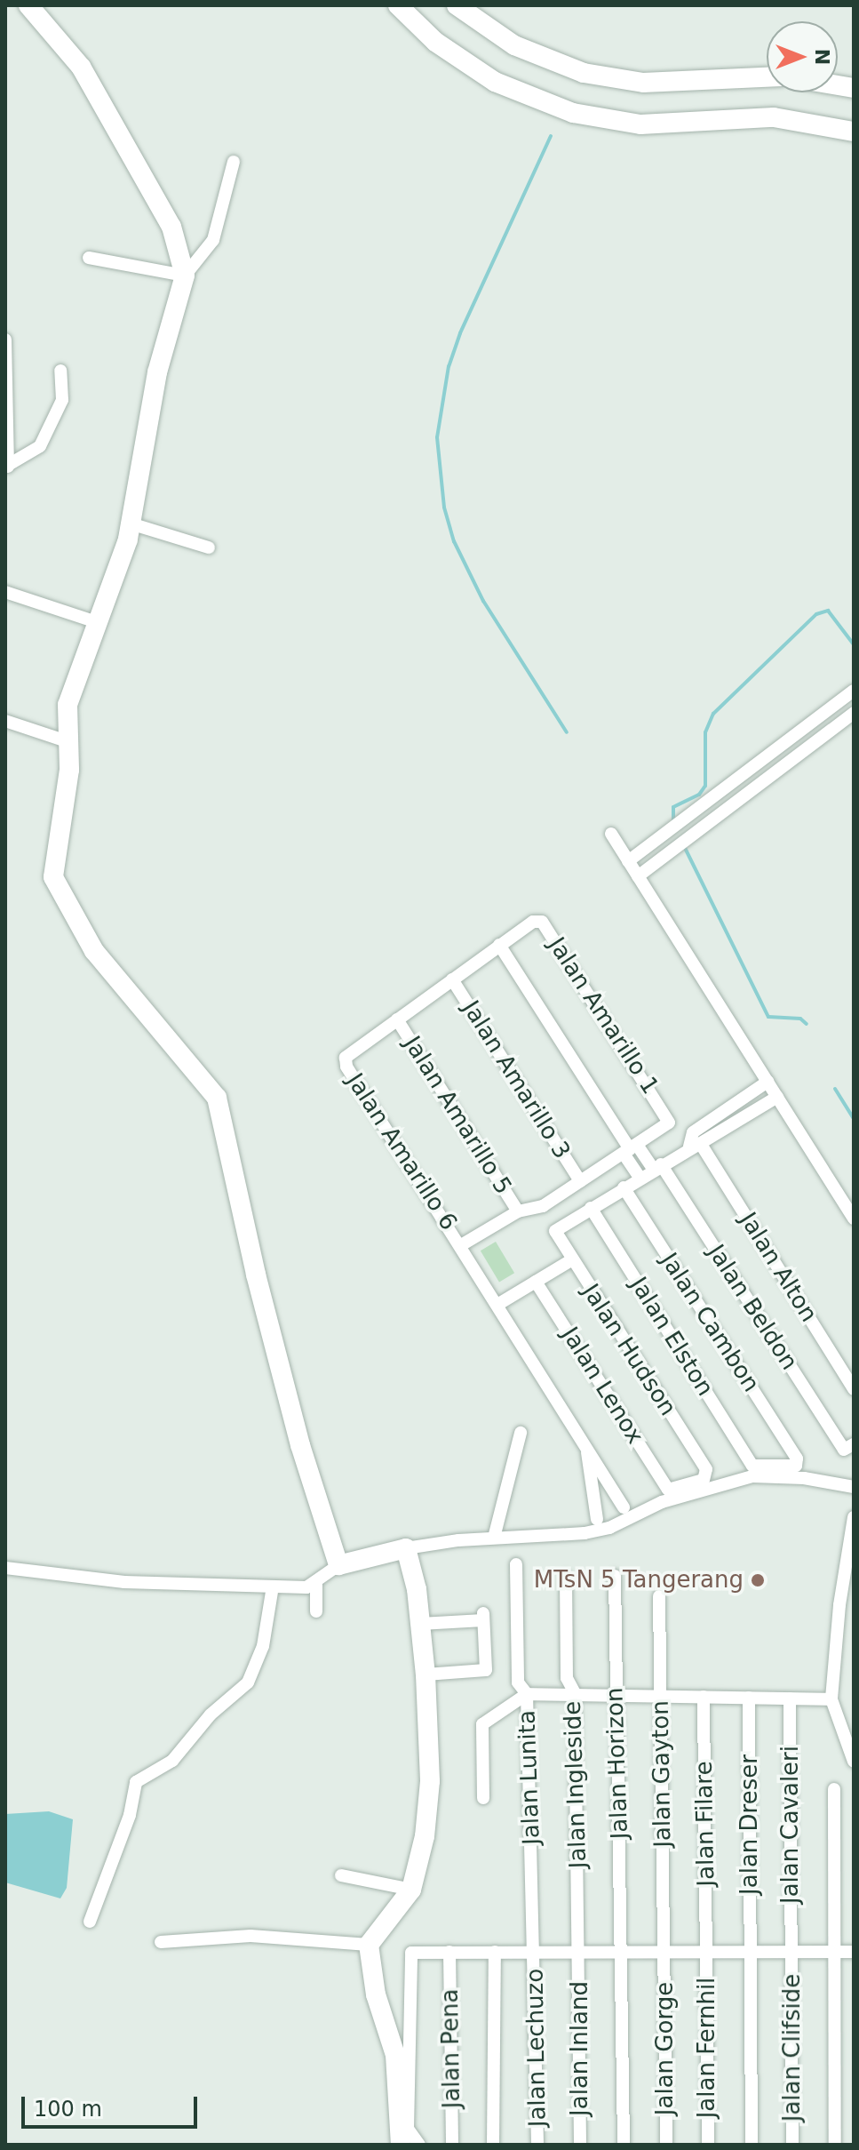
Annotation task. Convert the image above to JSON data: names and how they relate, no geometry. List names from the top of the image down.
{
  "streets": {
    "street": [
      "Jalan Amarillo 1",
      "Jalan Amarillo 3",
      "Jalan Amarillo 5",
      "Jalan Amarillo 6",
      "Jalan Alton",
      "Jalan Beldon",
      "Jalan Cambon",
      "Jalan Elston",
      "Jalan Hudson",
      "Jalan Lenox",
      "Jalan Horizon",
      "Jalan Gayton",
      "Jalan Lunita",
      "Jalan Ingleside",
      "Jalan Filare",
      "Jalan Dreser",
      "Jalan Cavaleri",
      "Jalan Lechuzo",
      "Jalan Fernhil",
      "Jalan Clifside",
      "Jalan Pena",
      "Jalan Inland",
      "Jalan Gorge"
    ]
  },
  "crossings": [
    ["Jalan Amarillo 1", "Jalan Beldon"],
    ["Jalan Amarillo 5", "Jalan Amarillo 6"],
    ["Jalan Cambon", "Jalan Elston"],
    ["Jalan Elston", "Jalan Hudson"],
    ["Jalan Hudson", "Jalan Lenox"],
    ["Jalan Gayton", "Jalan Gorge"],
    ["Jalan Lunita", "Jalan Lechuzo"],
    ["Jalan Ingleside", "Jalan Inland"],
    ["Jalan Filare", "Jalan Fernhil"],
    ["Jalan Cavaleri", "Jalan Clifside"]
  ],
  "places": ["MTsN 5 Tangerang"],
  "scale_bar": "100 m",
  "north": "right"
}
